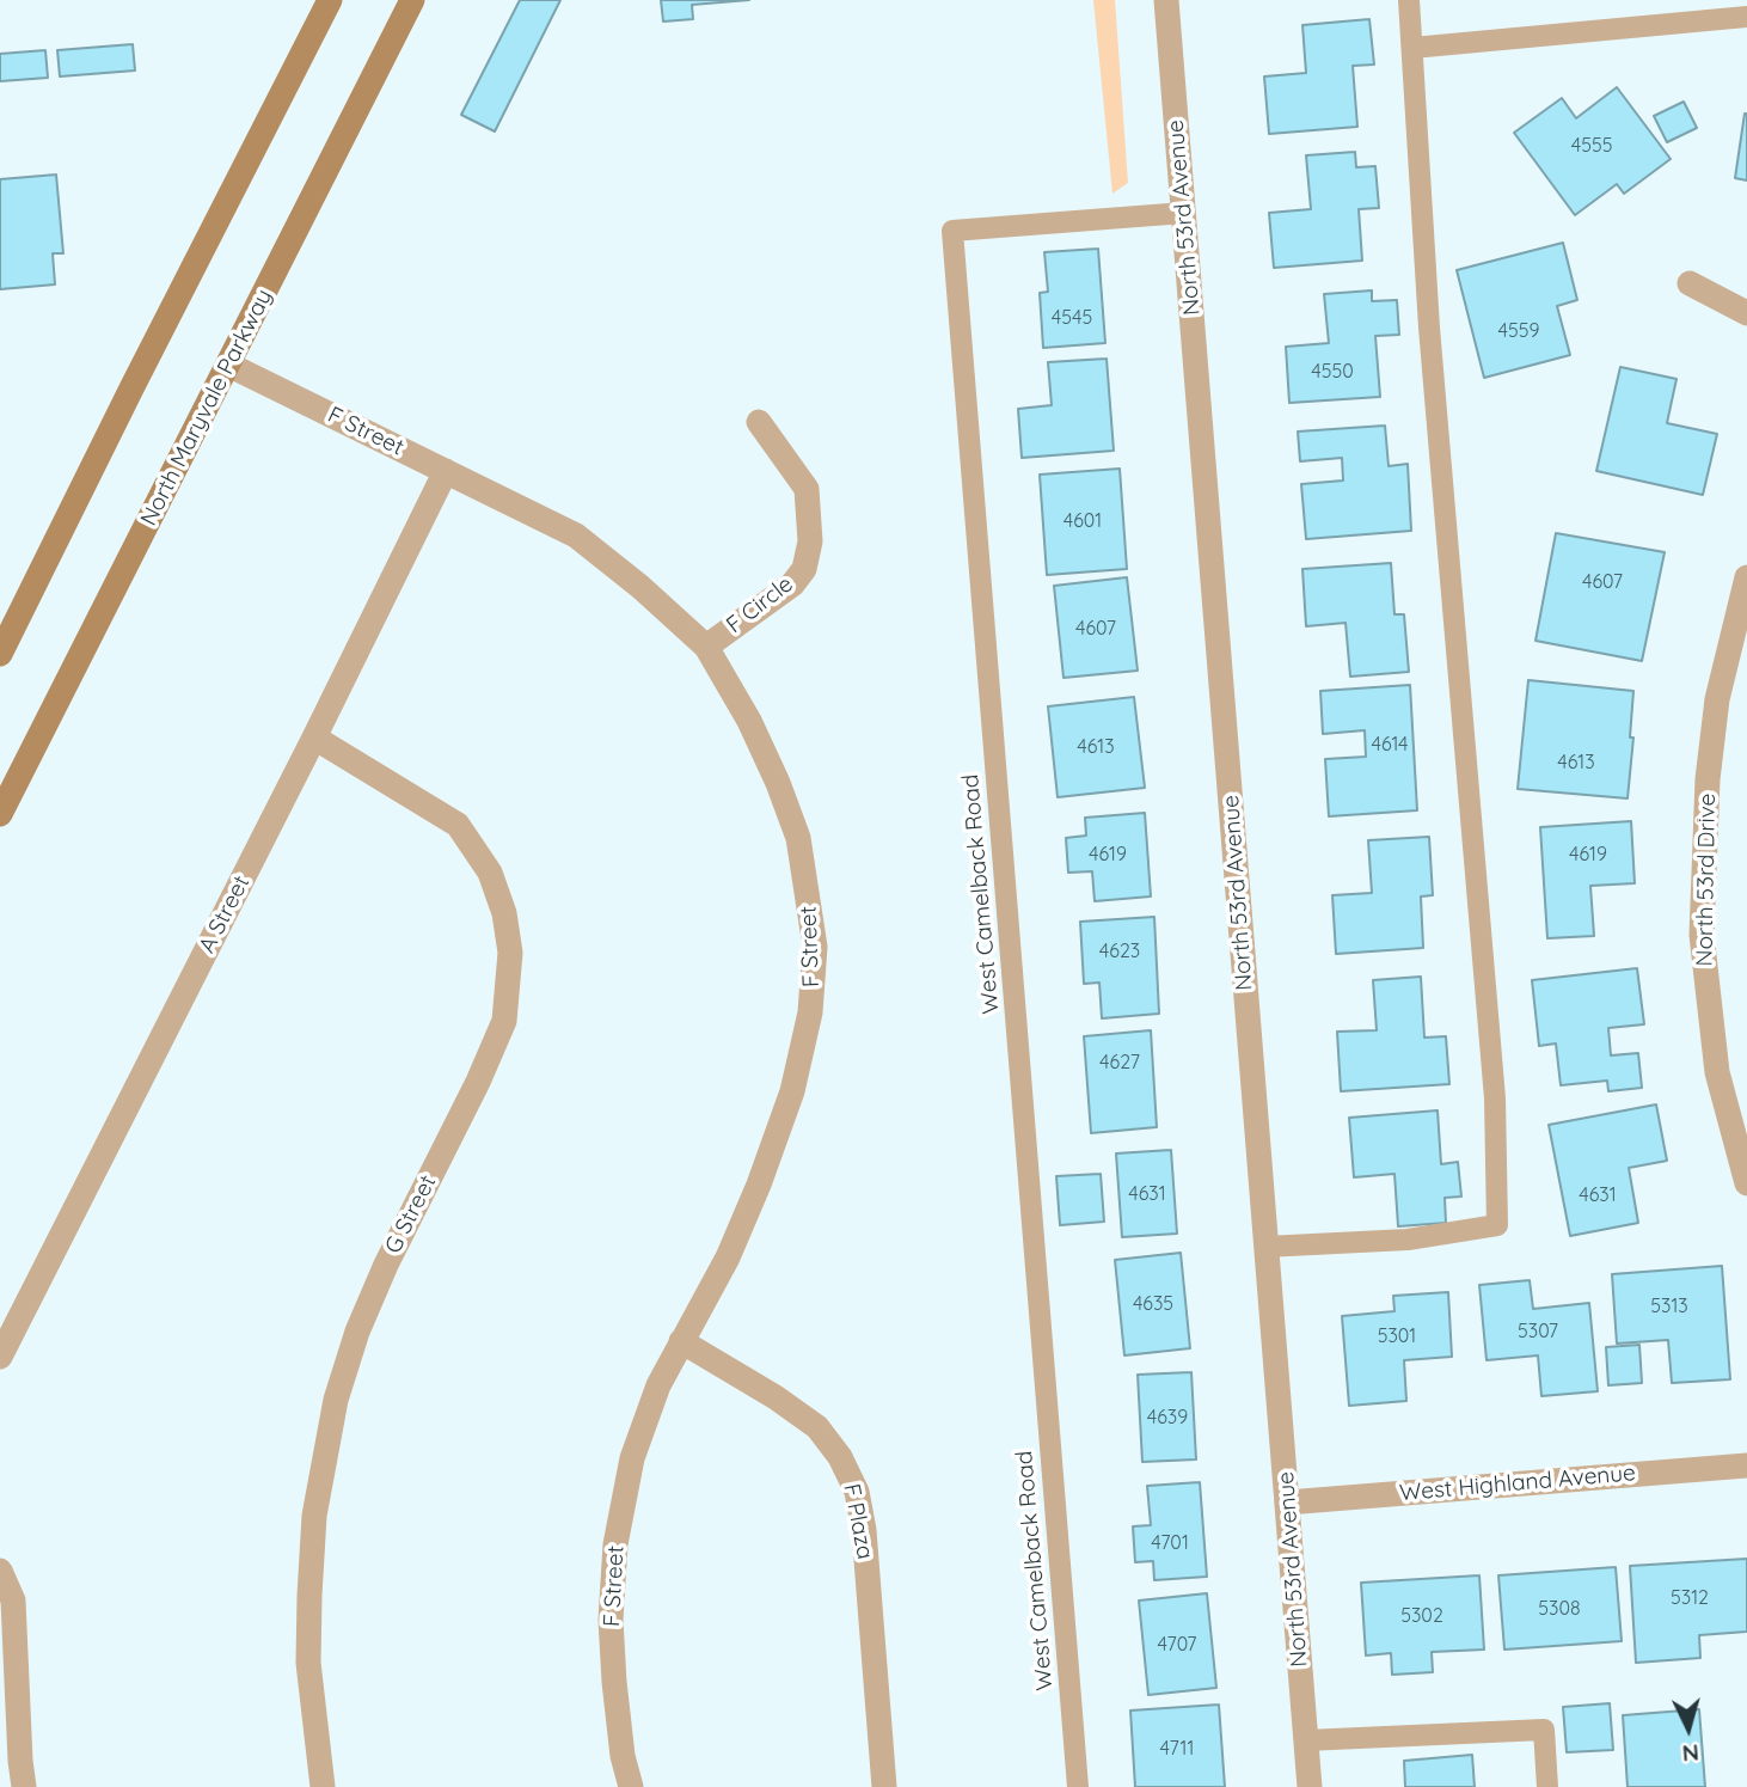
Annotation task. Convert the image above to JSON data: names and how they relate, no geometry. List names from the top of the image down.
{
  "streets": {
    "street": [
      "North 53rd Avenue",
      "North Maryvale Parkway",
      "F Street",
      "F Circle",
      "North 53rd Drive",
      "A Street",
      "G Street",
      "West Highland Avenue",
      "F Plaza"
    ],
    "lane": ["West Camelback Road"]
  },
  "crossings": [
    ["North 53rd Avenue", "West Camelback Road"],
    ["North 53rd Avenue", "West Highland Avenue"],
    ["North Maryvale Parkway", "F Street"],
    ["F Street", "F Circle"],
    ["F Street", "A Street"],
    ["F Street", "F Plaza"],
    ["A Street", "G Street"]
  ],
  "house_numbers": [
    "4555",
    "4545",
    "4559",
    "4550",
    "4601",
    "4607",
    "4607",
    "4614",
    "4613",
    "4613",
    "4619",
    "4619",
    "4623",
    "4627",
    "4631",
    "4631",
    "4635",
    "5313",
    "5307",
    "5301",
    "4639",
    "4701",
    "5312",
    "5308",
    "5302",
    "4707",
    "4711"
  ],
  "north": "bottom"
}
